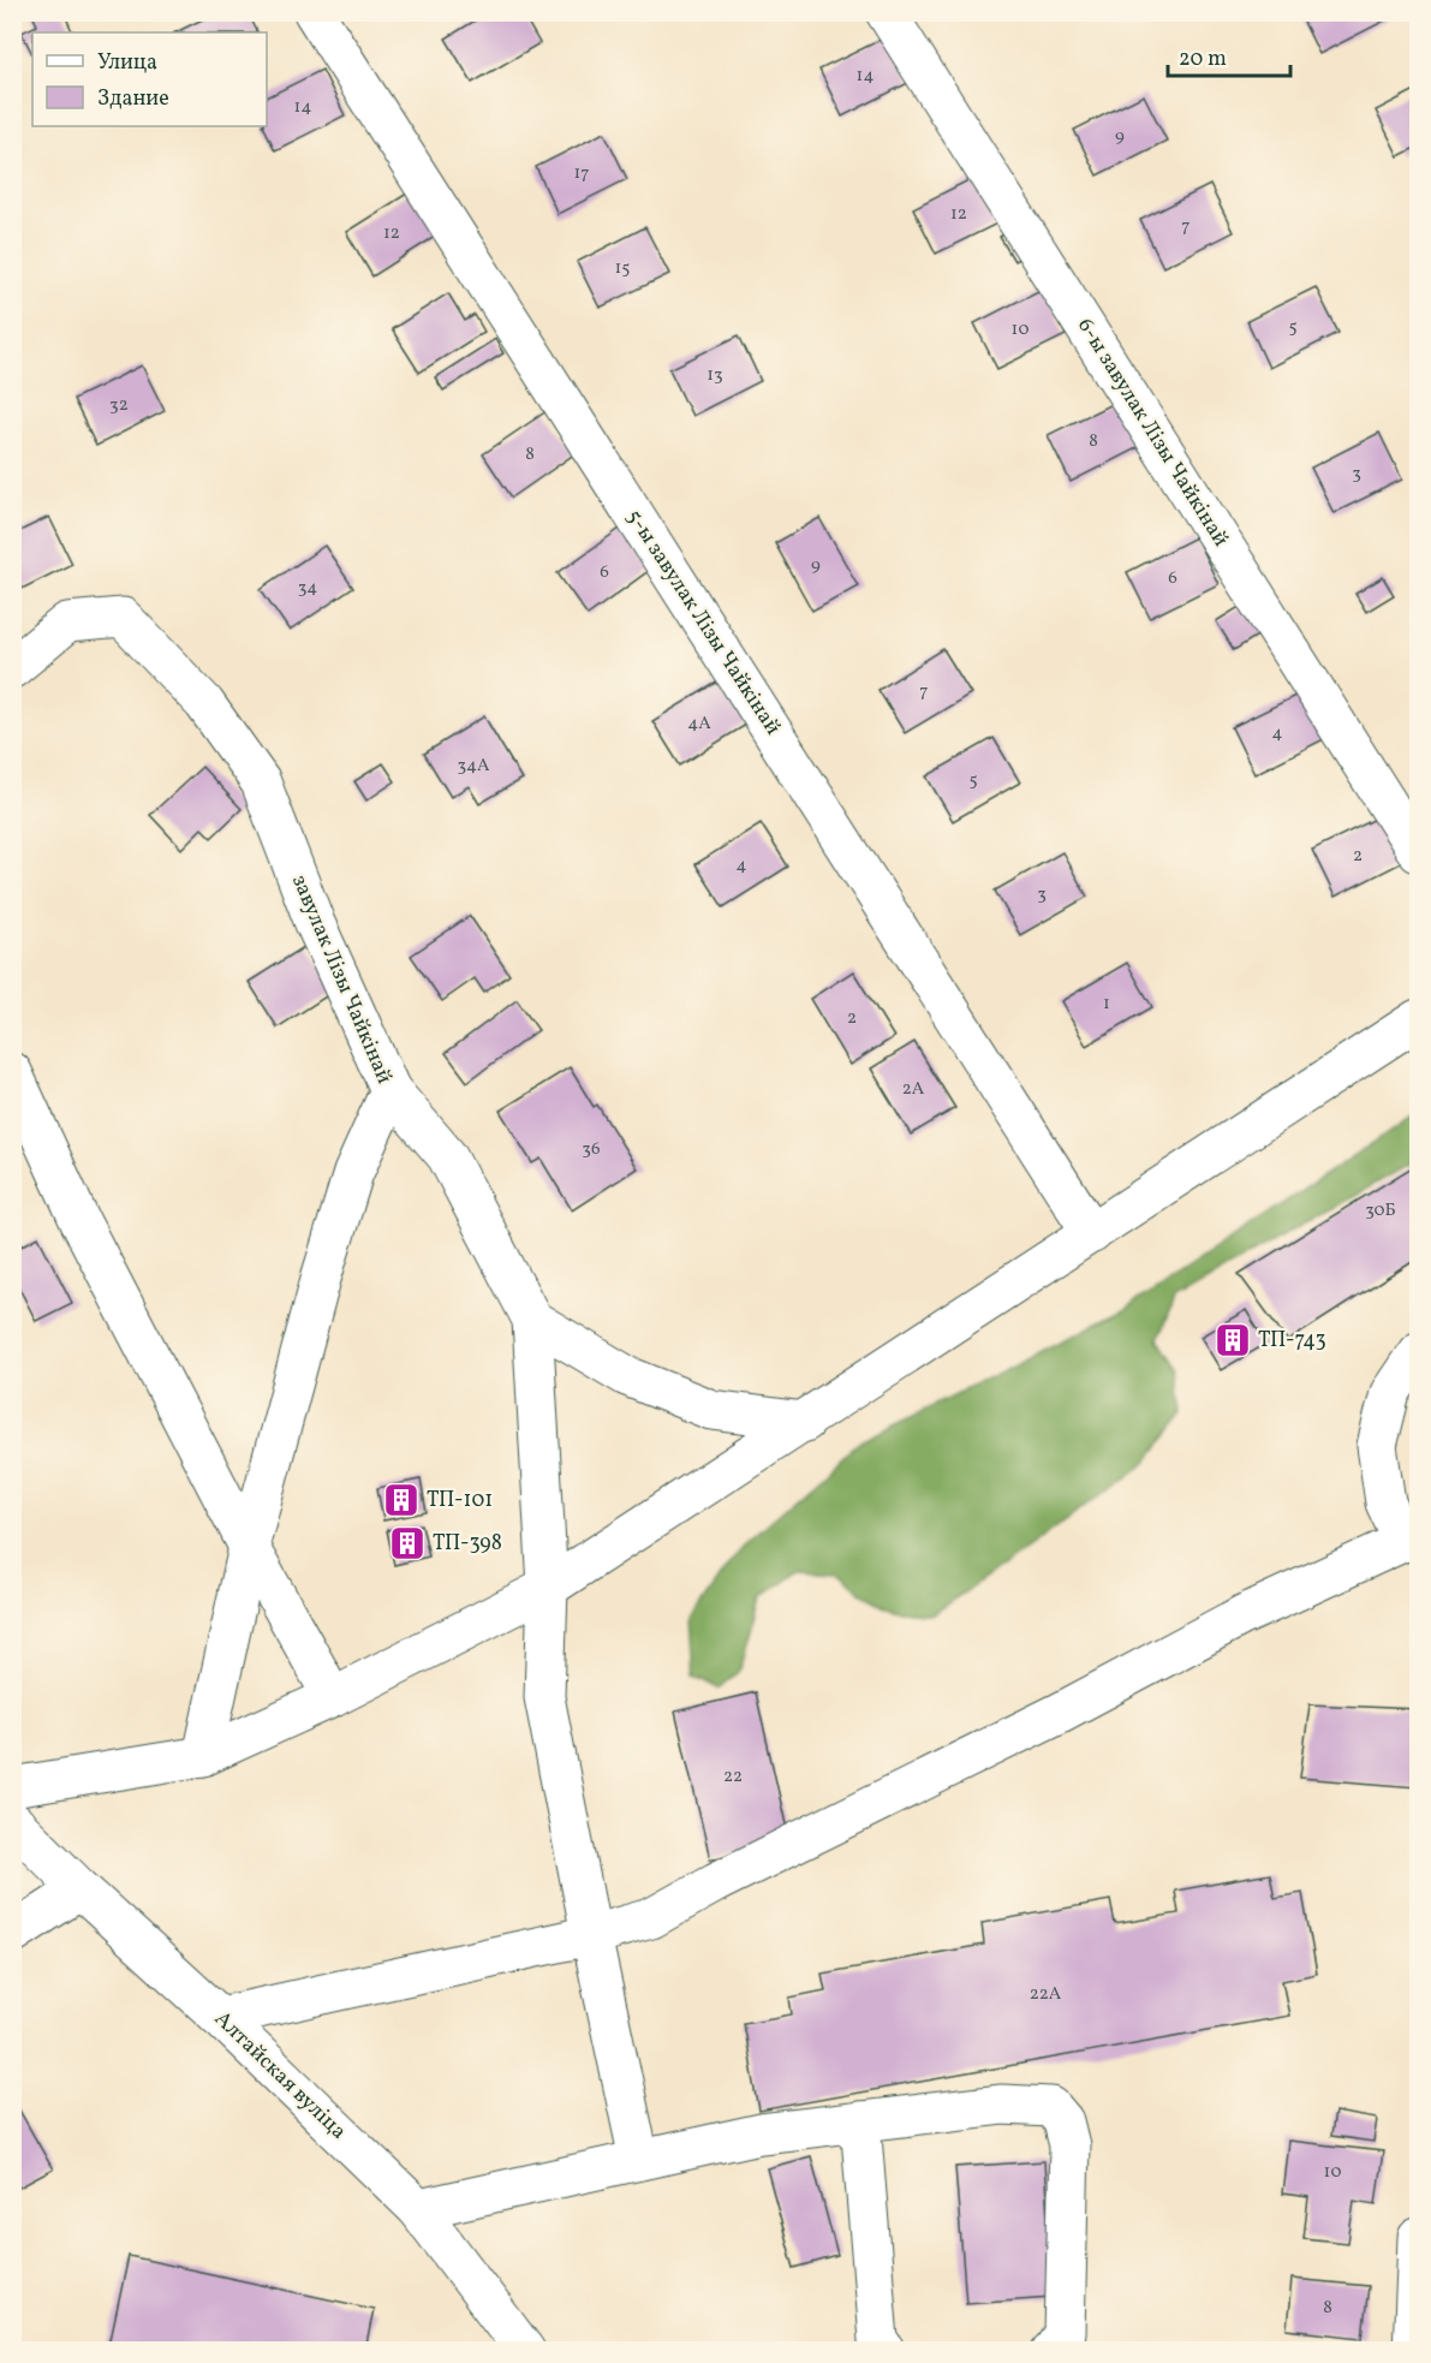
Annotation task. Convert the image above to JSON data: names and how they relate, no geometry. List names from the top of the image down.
{
  "streets": {
    "street": [
      "6-ы завулак Лізы Чайкінай",
      "5-ы завулак Лізы Чайкінай",
      "завулак Лізы Чайкінай",
      "Алтайская вуліца"
    ]
  },
  "places": {
    "building": ["ТП-743", "ТП-101", "ТП-398"]
  },
  "house_numbers": [
    "14",
    "14",
    "9",
    "17",
    "12",
    "7",
    "12",
    "15",
    "5",
    "10",
    "13",
    "32",
    "8",
    "8",
    "3",
    "9",
    "6",
    "6",
    "34",
    "7",
    "4А",
    "4",
    "34А",
    "5",
    "2",
    "4",
    "3",
    "1",
    "2",
    "2А",
    "36",
    "30Б",
    "22",
    "22А",
    "10",
    "8"
  ],
  "legend": ["Улица", "Здание"],
  "scale_bar": "20 m"
}
